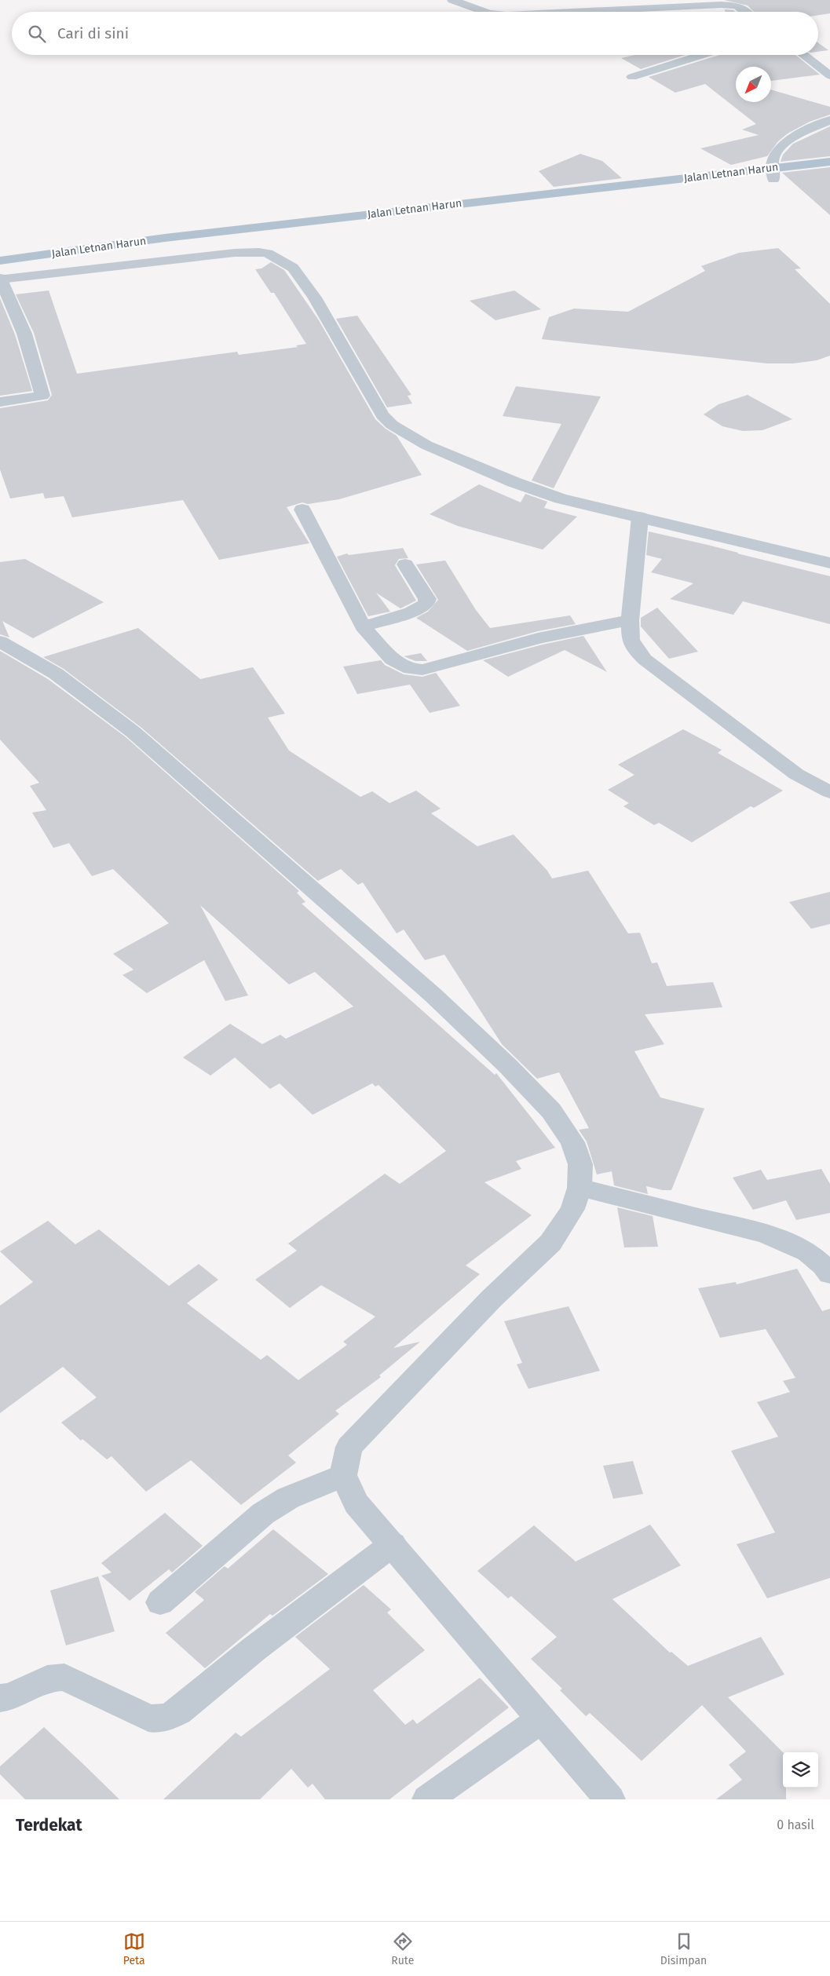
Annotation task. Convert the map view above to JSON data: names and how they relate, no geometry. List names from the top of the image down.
{
  "streets": {
    "main road": ["Jalan Letnan Harun"]
  },
  "north": "bottom left",
  "page": {
    "search": "Cari di sini",
    "heading": ["Terdekat", "0 hasil"],
    "nav": ["Peta", "Rute", "Disimpan"]
  }
}
